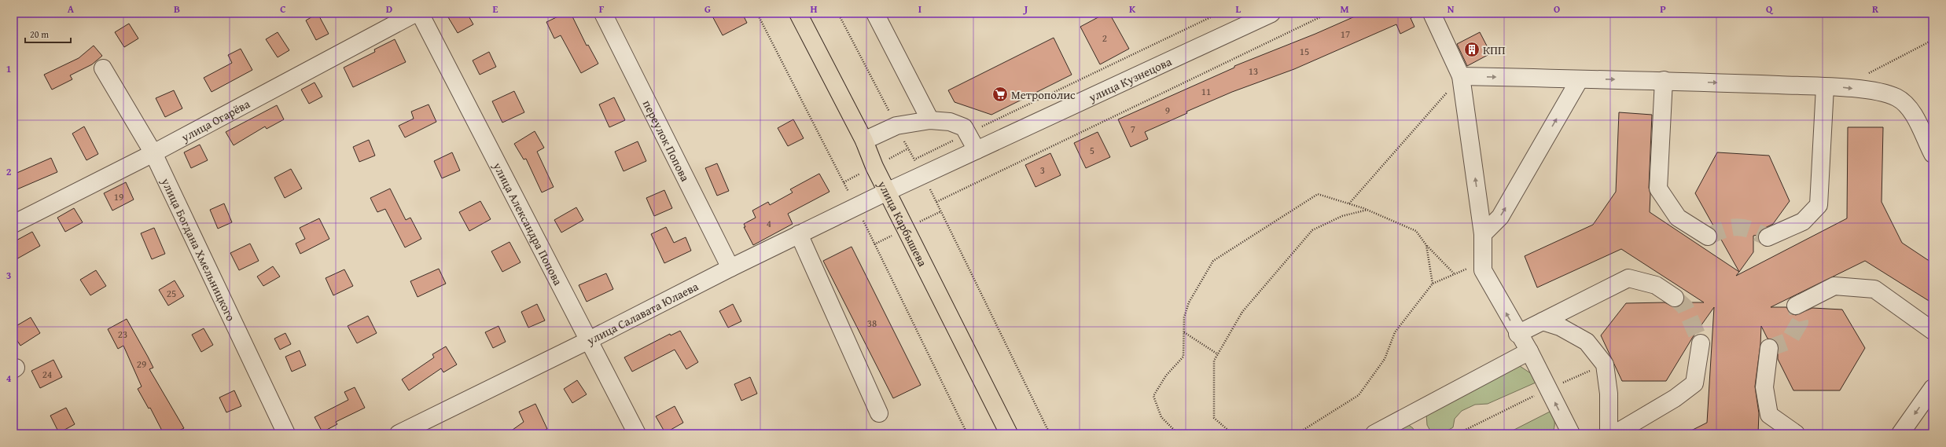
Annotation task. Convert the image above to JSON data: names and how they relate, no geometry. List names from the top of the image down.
{
  "streets": {
    "main road": ["улица Карбышева"],
    "street": [
      "улица Кузнецова",
      "улица Огарёва",
      "переулок Попова",
      "улица Александра Попова",
      "улица Богдана Хмельницкого",
      "улица Салавата Юлаева"
    ]
  },
  "crossings": [
    ["улица Кузнецова", "улица Карбышева"],
    ["улица Кузнецова", "улица Салавата Юлаева"],
    ["улица Огарёва", "улица Богдана Хмельницкого"],
    ["переулок Попова", "улица Салавата Юлаева"],
    ["улица Александра Попова", "улица Салавата Юлаева"],
    ["улица Карбышева", "улица Салавата Юлаева"]
  ],
  "places": {
    "building": ["КПП"],
    "supermarket": ["Метрополис"]
  },
  "house_numbers": [
    "17",
    "2",
    "15",
    "13",
    "11",
    "9",
    "7",
    "5",
    "3",
    "19",
    "4",
    "25",
    "38",
    "23",
    "29",
    "24"
  ],
  "scale_bar": "20 m",
  "grid": {
    "columns": [
      "A",
      "B",
      "C",
      "D",
      "E",
      "F",
      "G",
      "H",
      "I",
      "J",
      "K",
      "L",
      "M",
      "N",
      "O",
      "P",
      "Q",
      "R"
    ],
    "rows": [
      "1",
      "2",
      "3",
      "4"
    ]
  }
}
